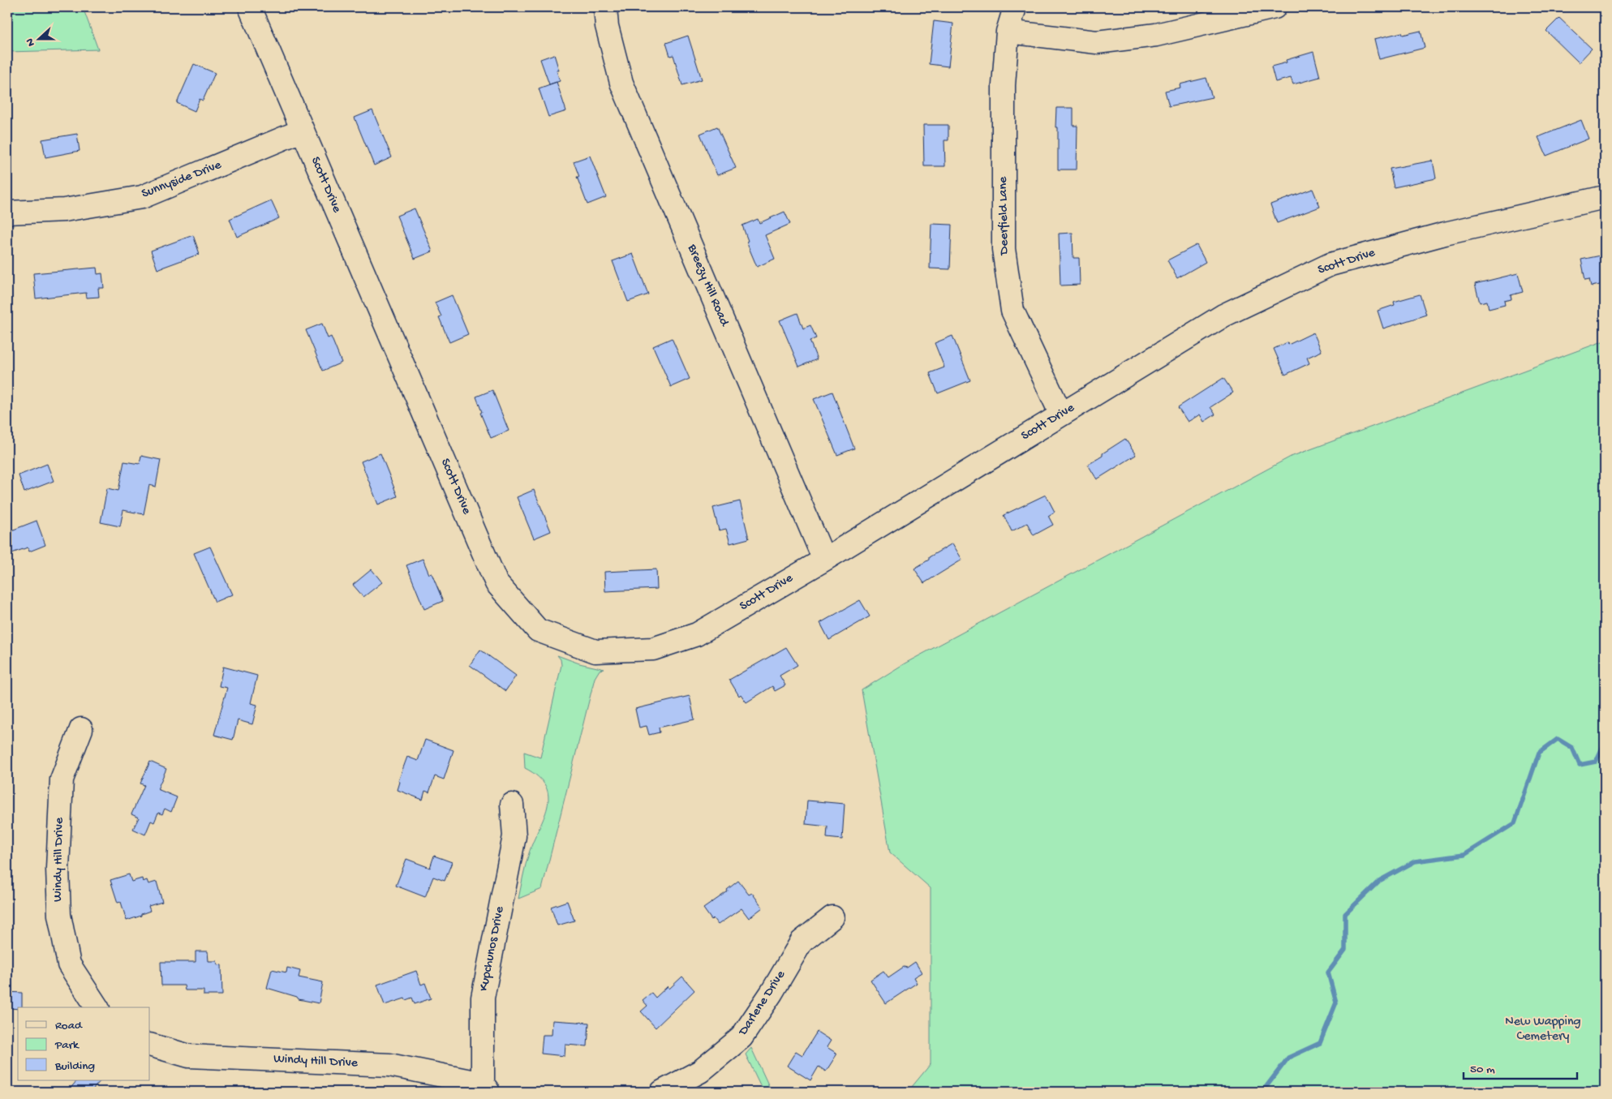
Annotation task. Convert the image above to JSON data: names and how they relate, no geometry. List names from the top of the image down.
{
  "streets": {
    "street": [
      "Sunnyside Drive",
      "Scott Drive",
      "Deerfield Lane",
      "Breezy Hill Road",
      "Windy Hill Drive",
      "Kupchunos Drive",
      "Darlene Drive"
    ]
  },
  "crossings": [
    ["Sunnyside Drive", "Scott Drive"],
    ["Scott Drive", "Deerfield Lane"],
    ["Scott Drive", "Breezy Hill Road"],
    ["Windy Hill Drive", "Kupchunos Drive"]
  ],
  "parks": ["New Wapping Cemetery"],
  "legend": ["Road", "Park", "Building"],
  "scale_bar": "50 m",
  "north": "left"
}
